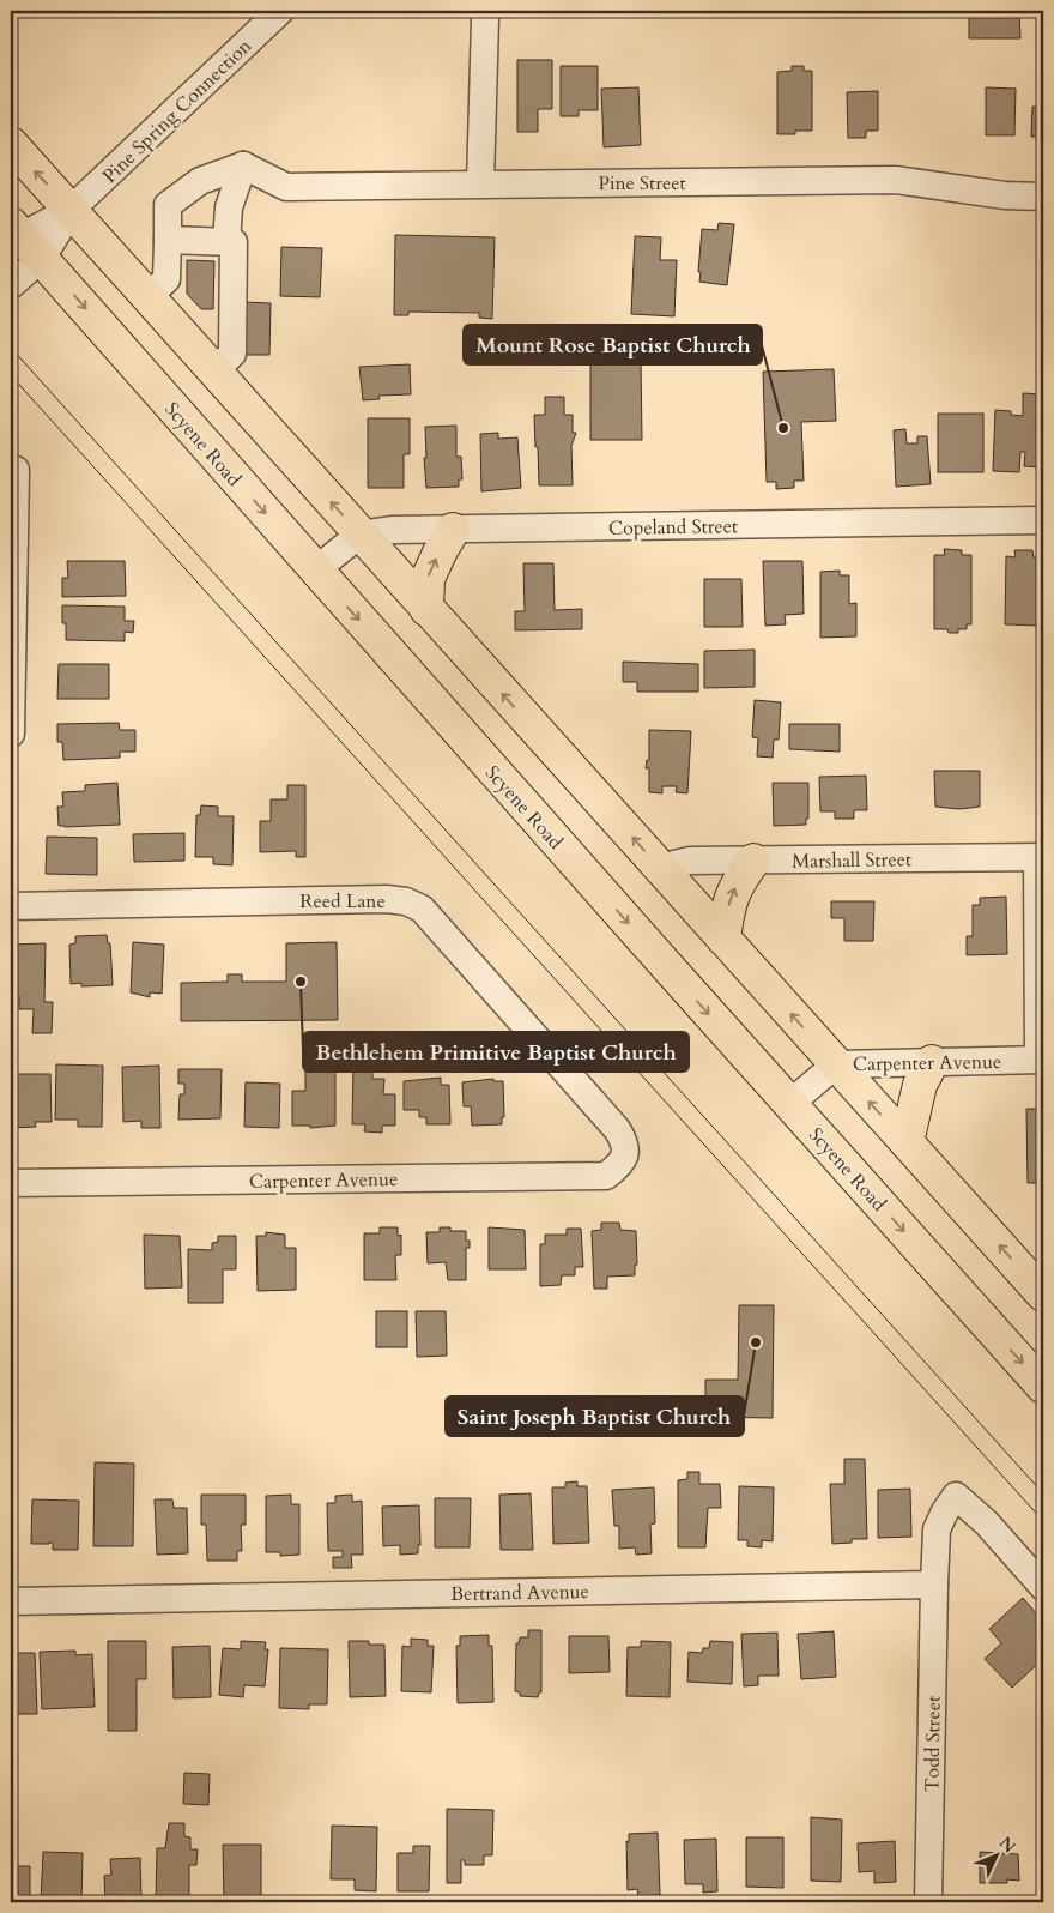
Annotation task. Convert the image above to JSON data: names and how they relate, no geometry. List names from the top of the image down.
{
  "streets": {
    "main road": ["Scyene Road"],
    "street": [
      "Pine Spring Connection",
      "Pine Street",
      "Copeland Street",
      "Marshall Street",
      "Reed Lane",
      "Carpenter Avenue",
      "Bertrand Avenue",
      "Todd Street"
    ]
  },
  "crossings": [
    ["Pine Spring Connection", "Scyene Road"],
    ["Scyene Road", "Carpenter Avenue"],
    ["Reed Lane", "Carpenter Avenue"],
    ["Bertrand Avenue", "Todd Street"]
  ],
  "places": ["Mount Rose Baptist Church", "Bethlehem Primitive Baptist Church", "Saint Joseph Baptist Church"],
  "north": "top right"
}
